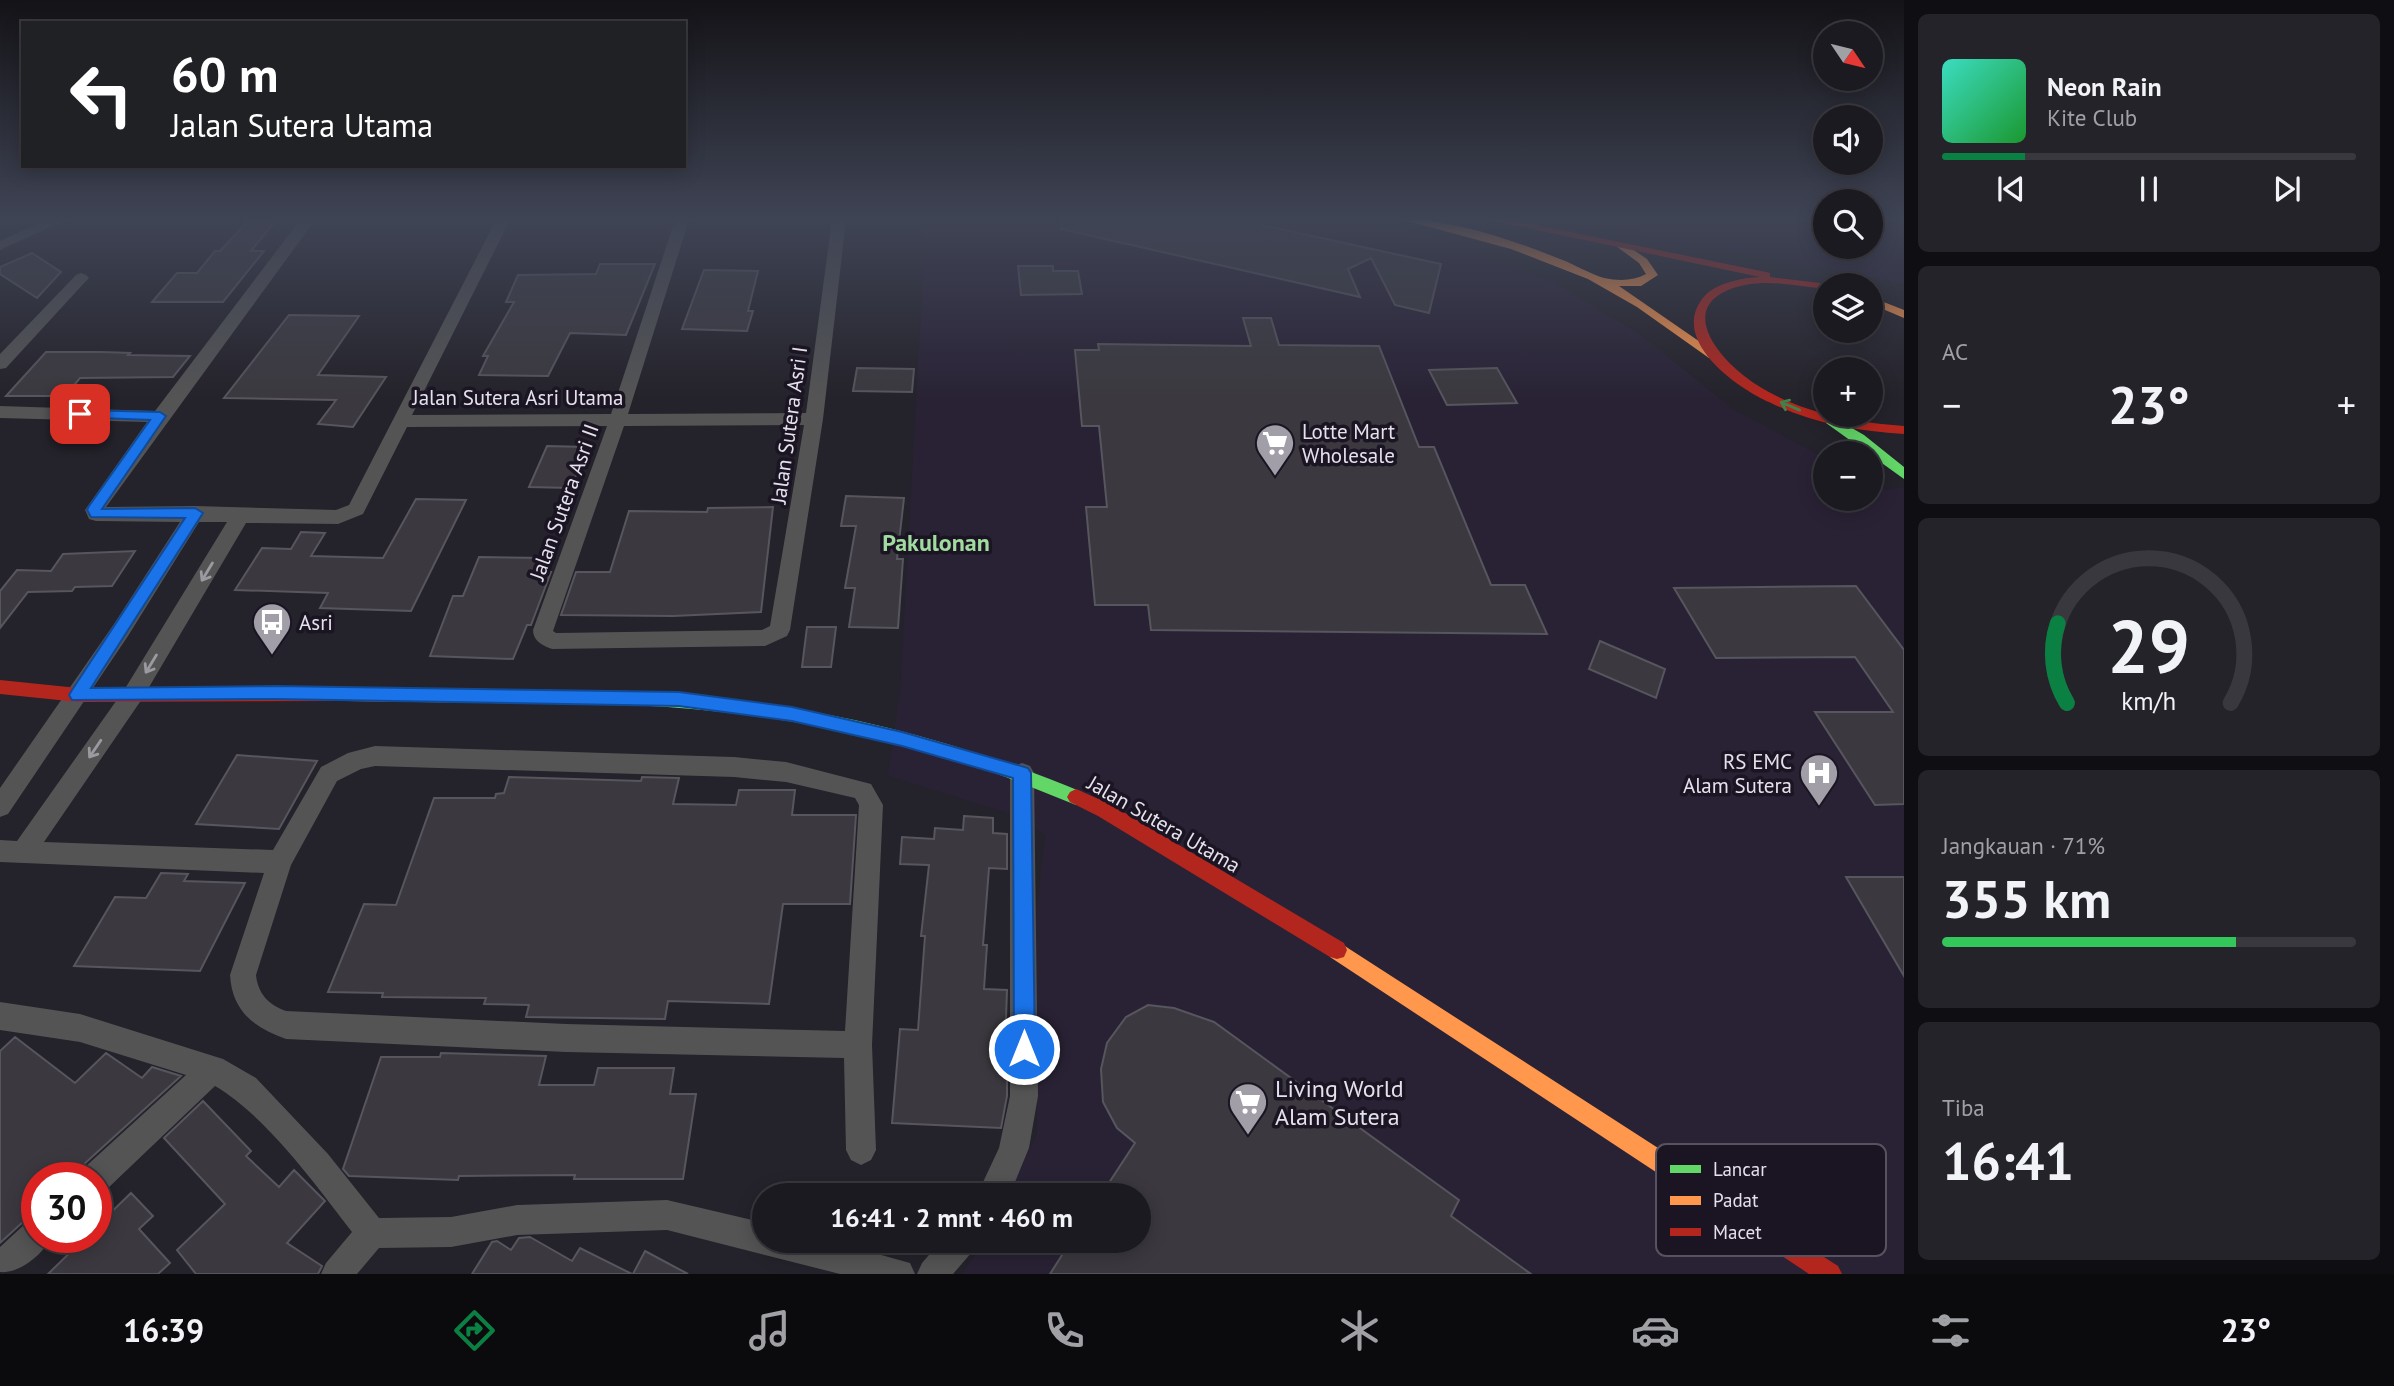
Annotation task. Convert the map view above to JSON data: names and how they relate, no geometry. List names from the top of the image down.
{
  "streets": {
    "main road": ["Jalan Sutera Utama"],
    "street": ["Jalan Sutera Asri Utama", "Jalan Sutera Asri I", "Jalan Sutera Asri II"]
  },
  "crossings": [
    ["Jalan Sutera Asri Utama", "Jalan Sutera Asri I"],
    ["Jalan Sutera Asri Utama", "Jalan Sutera Asri II"],
    ["Jalan Sutera Asri I", "Jalan Sutera Asri II"]
  ],
  "districts": ["Pakulonan"],
  "places": {
    "supermarket": ["Lotte Mart Wholesale", "Living World Alam Sutera"],
    "bus stop": ["Asri"],
    "hospital": ["RS EMC Alam Sutera"]
  },
  "legend": ["Lancar", "Padat", "Macet"],
  "north": "bottom right",
  "page": {
    "map_buttons": ["+", "−"],
    "turn": ["60 m", "Jalan Sutera Utama"],
    "song": ["Neon Rain", "Kite Club"],
    "tile": [
      "AC",
      ["Jangkauan · 71%", "355 km"],
      ["Tiba", "16:41"]
    ],
    "heat": ["−", "23°", "+"],
    "limit": "30",
    "trip": "16:41 · 2 mnt · 460 m",
    "tabs": ["16:39", "23°"],
    "gauge": ["29", "km/h"]
  }
}
